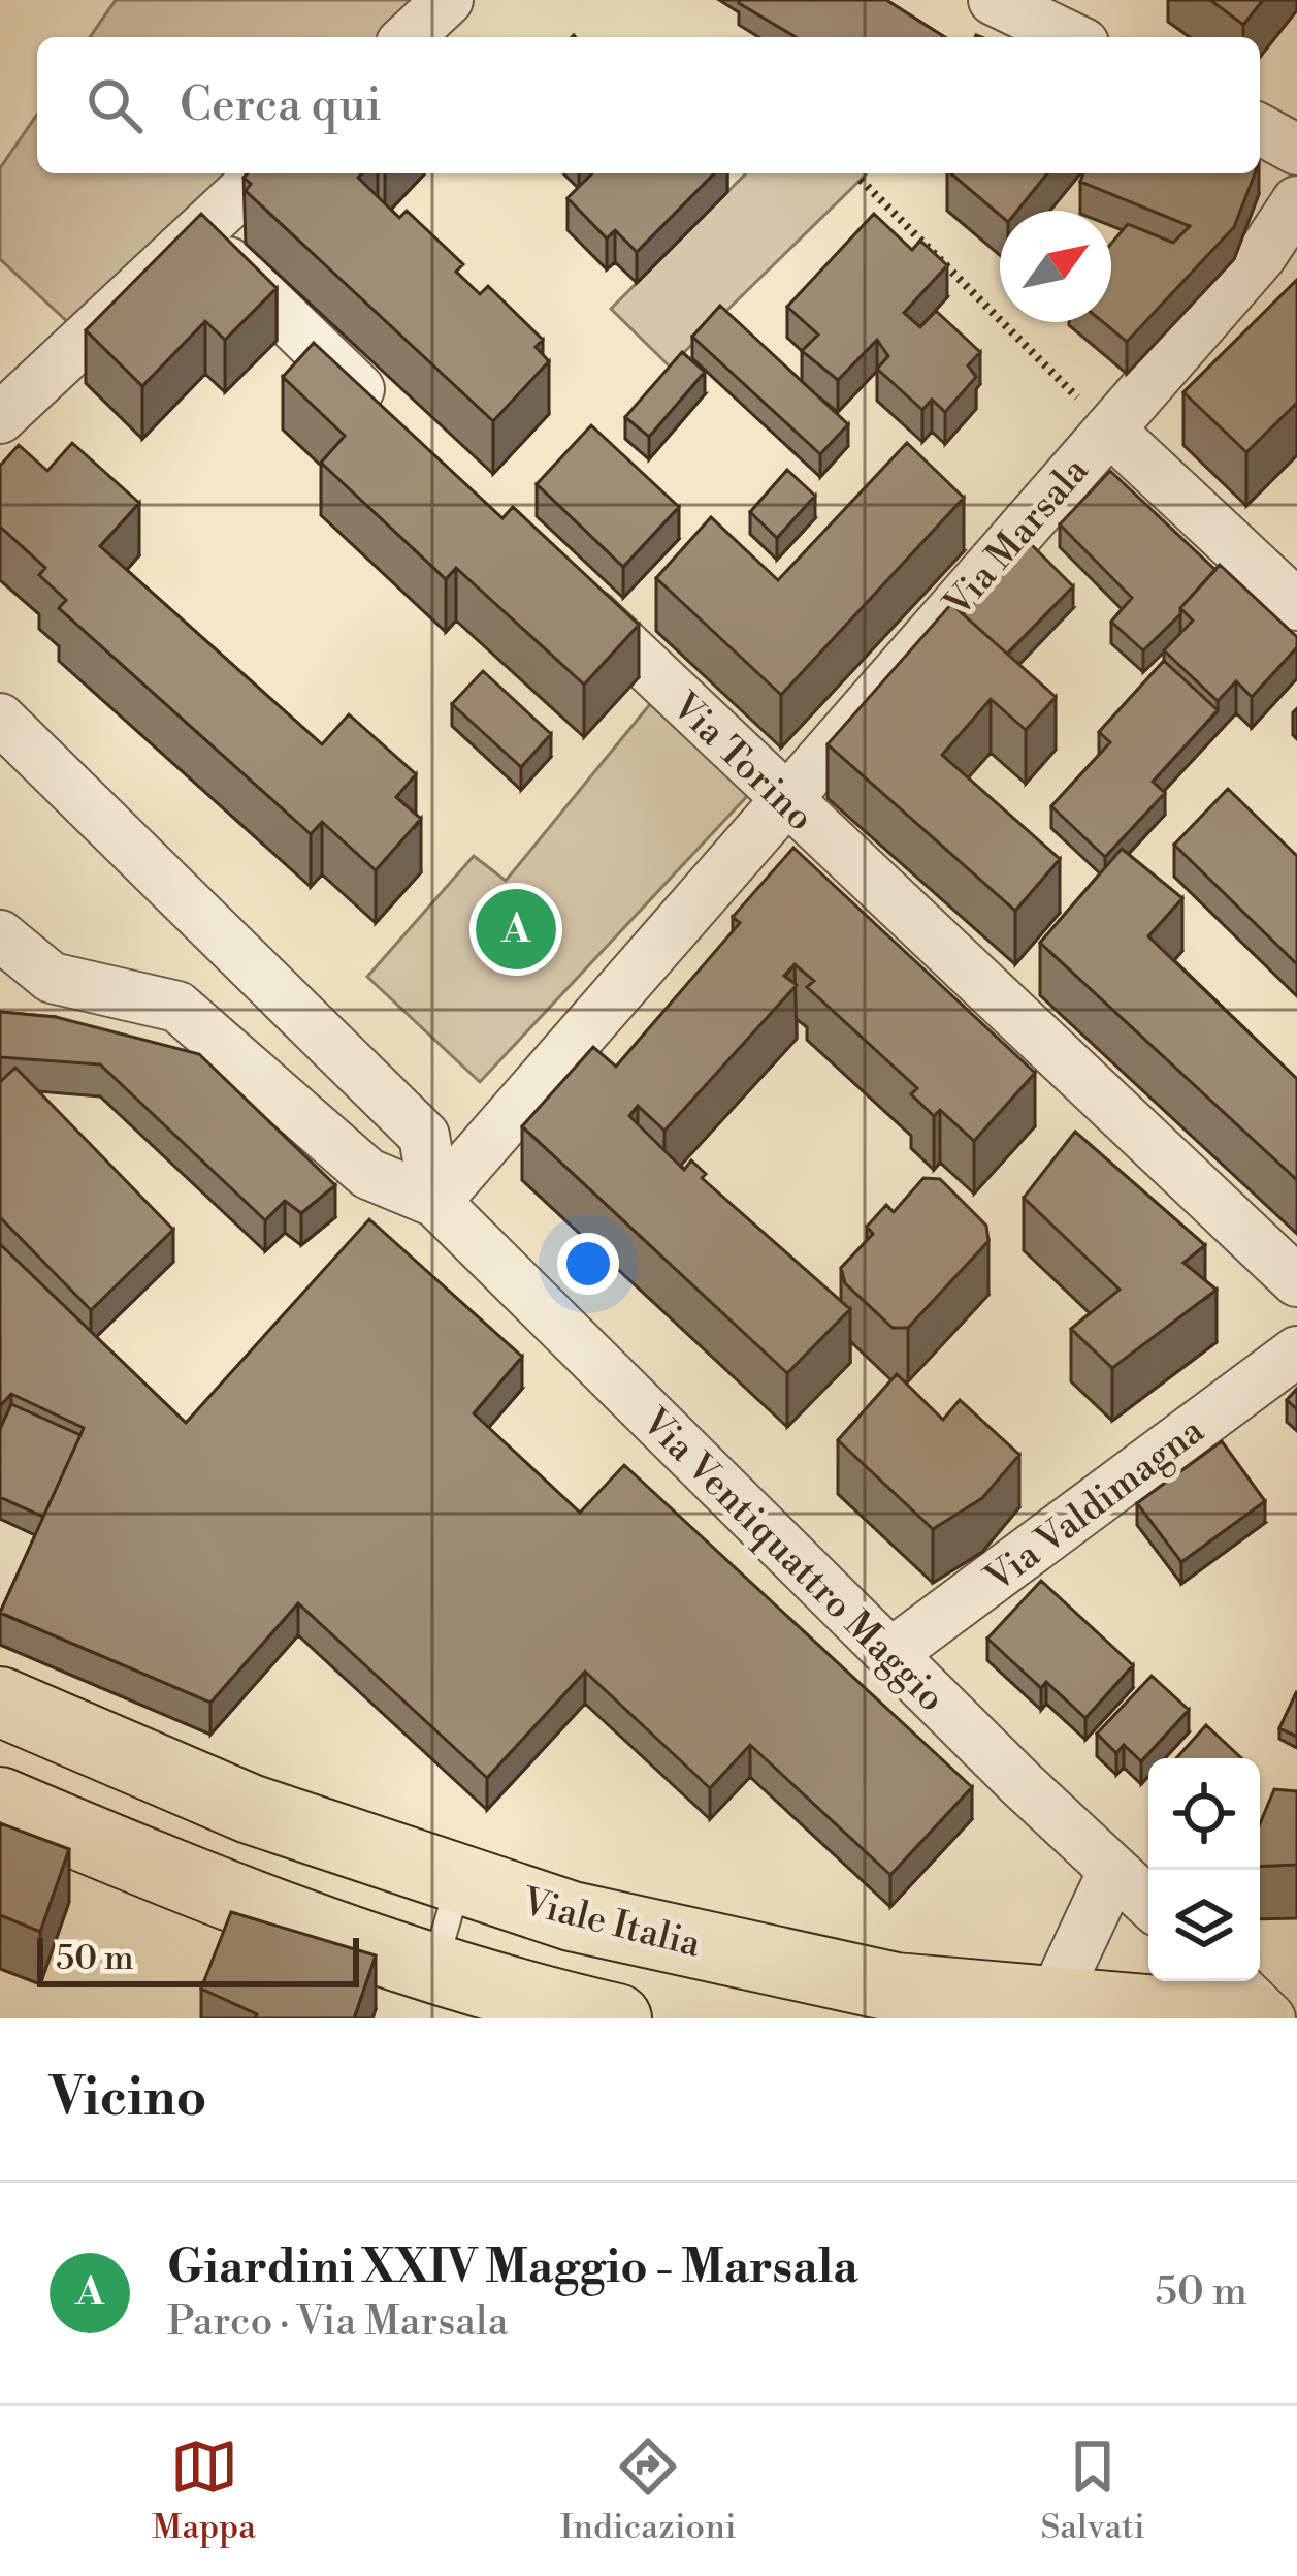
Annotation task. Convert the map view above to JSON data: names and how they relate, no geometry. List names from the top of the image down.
{
  "streets": {
    "main road": ["Viale Italia"],
    "street": [
      "Via Marsala",
      "Via Torino",
      "Via Valdimagna",
      "Via Ventiquattro Maggio"
    ]
  },
  "crossings": [
    ["Via Marsala", "Via Torino"],
    ["Via Marsala", "Via Ventiquattro Maggio"],
    ["Via Valdimagna", "Via Ventiquattro Maggio"]
  ],
  "scale_bar": "50 m",
  "north": "top right",
  "page": {
    "search": "Cerca qui",
    "pins": "A",
    "scale": "50 m",
    "heading": "Vicino",
    "list": [
      {
        "mark": "A",
        "name": "Giardini XXIV Maggio - Marsala",
        "note": "Parco · Via Marsala",
        "value": "50 m"
      }
    ],
    "nav": ["Mappa", "Indicazioni", "Salvati"]
  }
}
